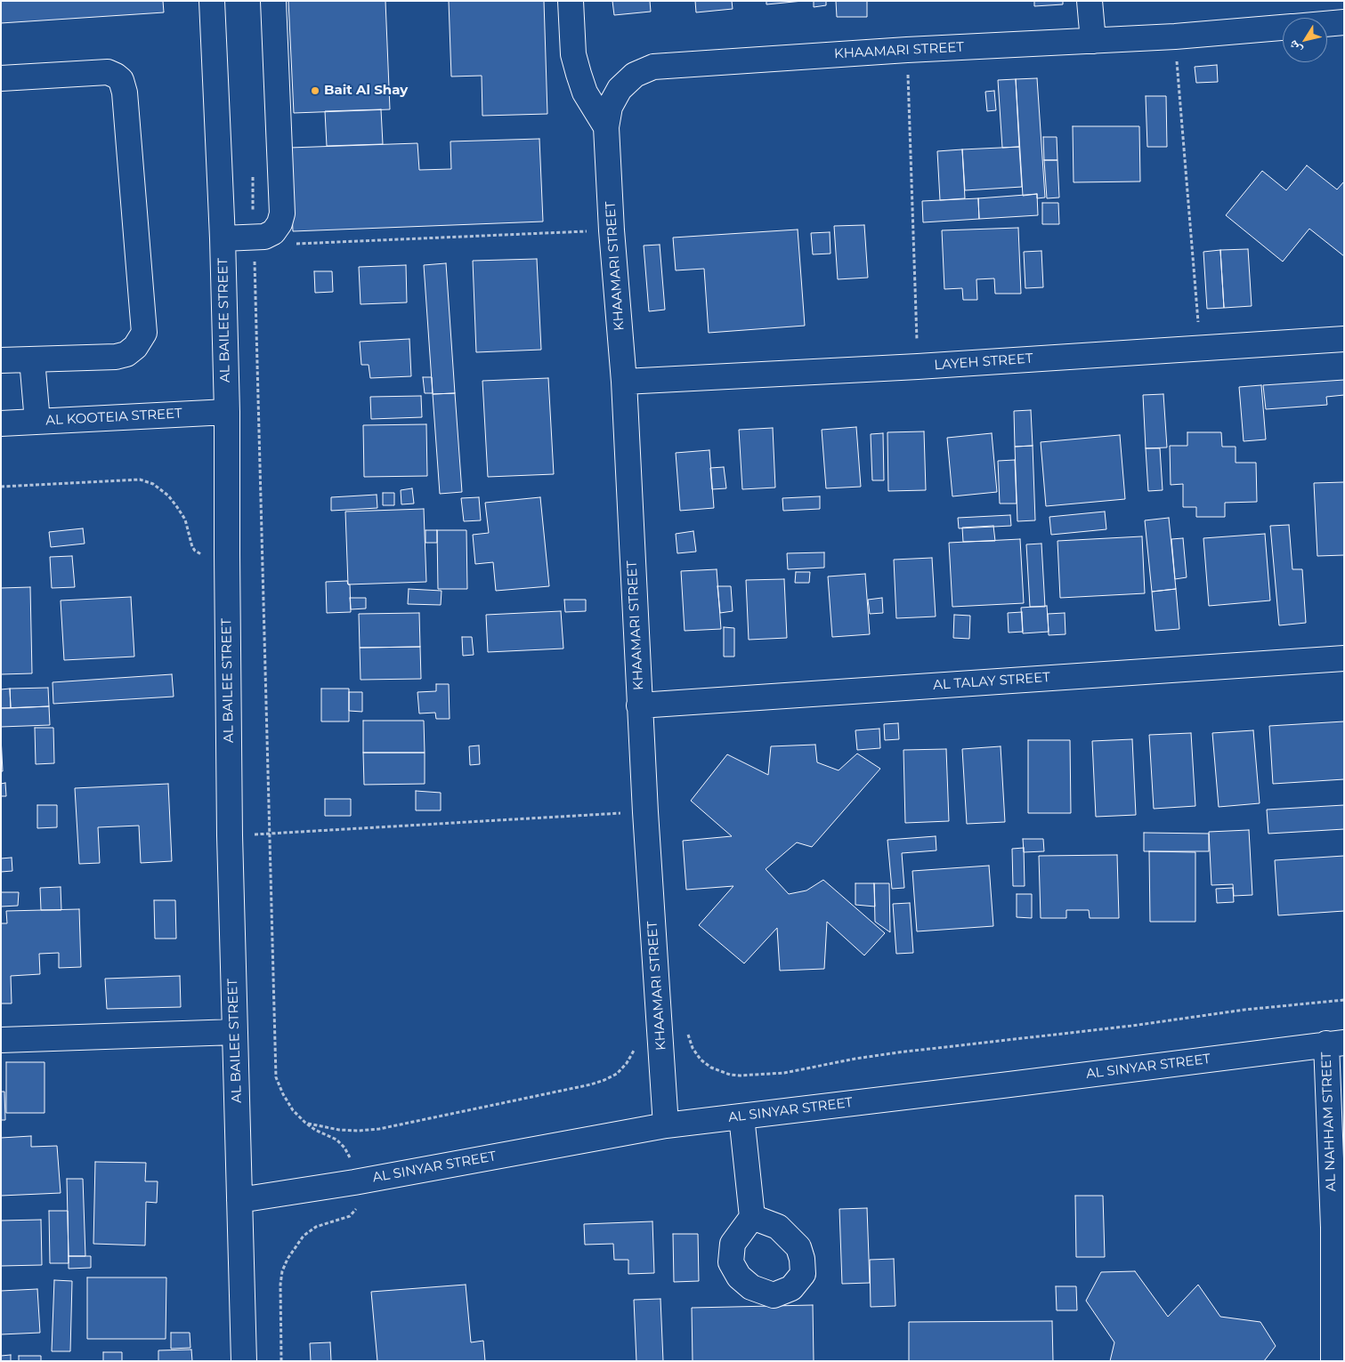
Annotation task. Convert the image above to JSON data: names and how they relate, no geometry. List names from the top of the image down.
{
  "streets": {
    "street": [
      "KHAAMARI STREET",
      "AL BAILEE STREET",
      "LAYEH STREET",
      "AL KOOTEIA STREET",
      "AL TALAY STREET",
      "AL SINYAR STREET",
      "AL NAHHAM STREET"
    ]
  },
  "crossings": [
    ["KHAAMARI STREET", "LAYEH STREET"],
    ["KHAAMARI STREET", "AL TALAY STREET"],
    ["KHAAMARI STREET", "AL SINYAR STREET"],
    ["AL BAILEE STREET", "AL KOOTEIA STREET"],
    ["AL BAILEE STREET", "AL SINYAR STREET"],
    ["AL SINYAR STREET", "AL NAHHAM STREET"]
  ],
  "places": ["Bait Al Shay"],
  "north": "bottom left"
}
